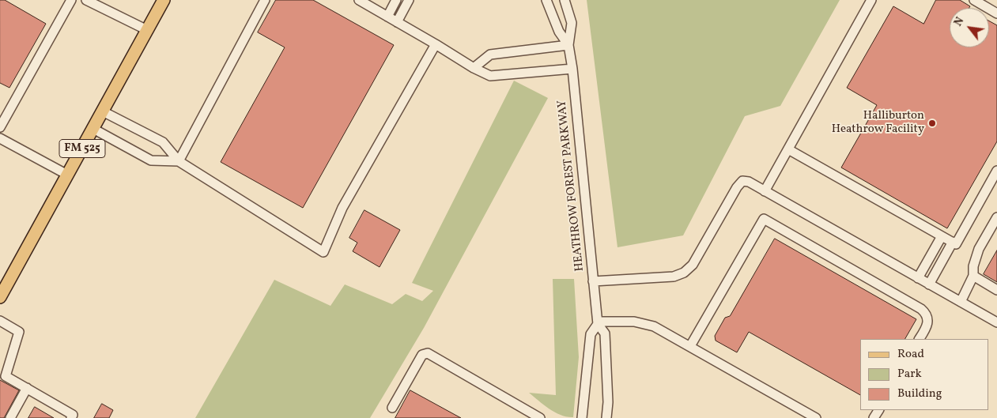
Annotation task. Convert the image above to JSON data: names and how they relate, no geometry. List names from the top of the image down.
{
  "streets": {
    "main road": ["FM 525"],
    "street": ["HEATHROW FOREST PARKWAY"]
  },
  "places": ["Halliburton Heathrow Facility"],
  "legend": ["Road", "Park", "Building"],
  "north": "top left"
}
